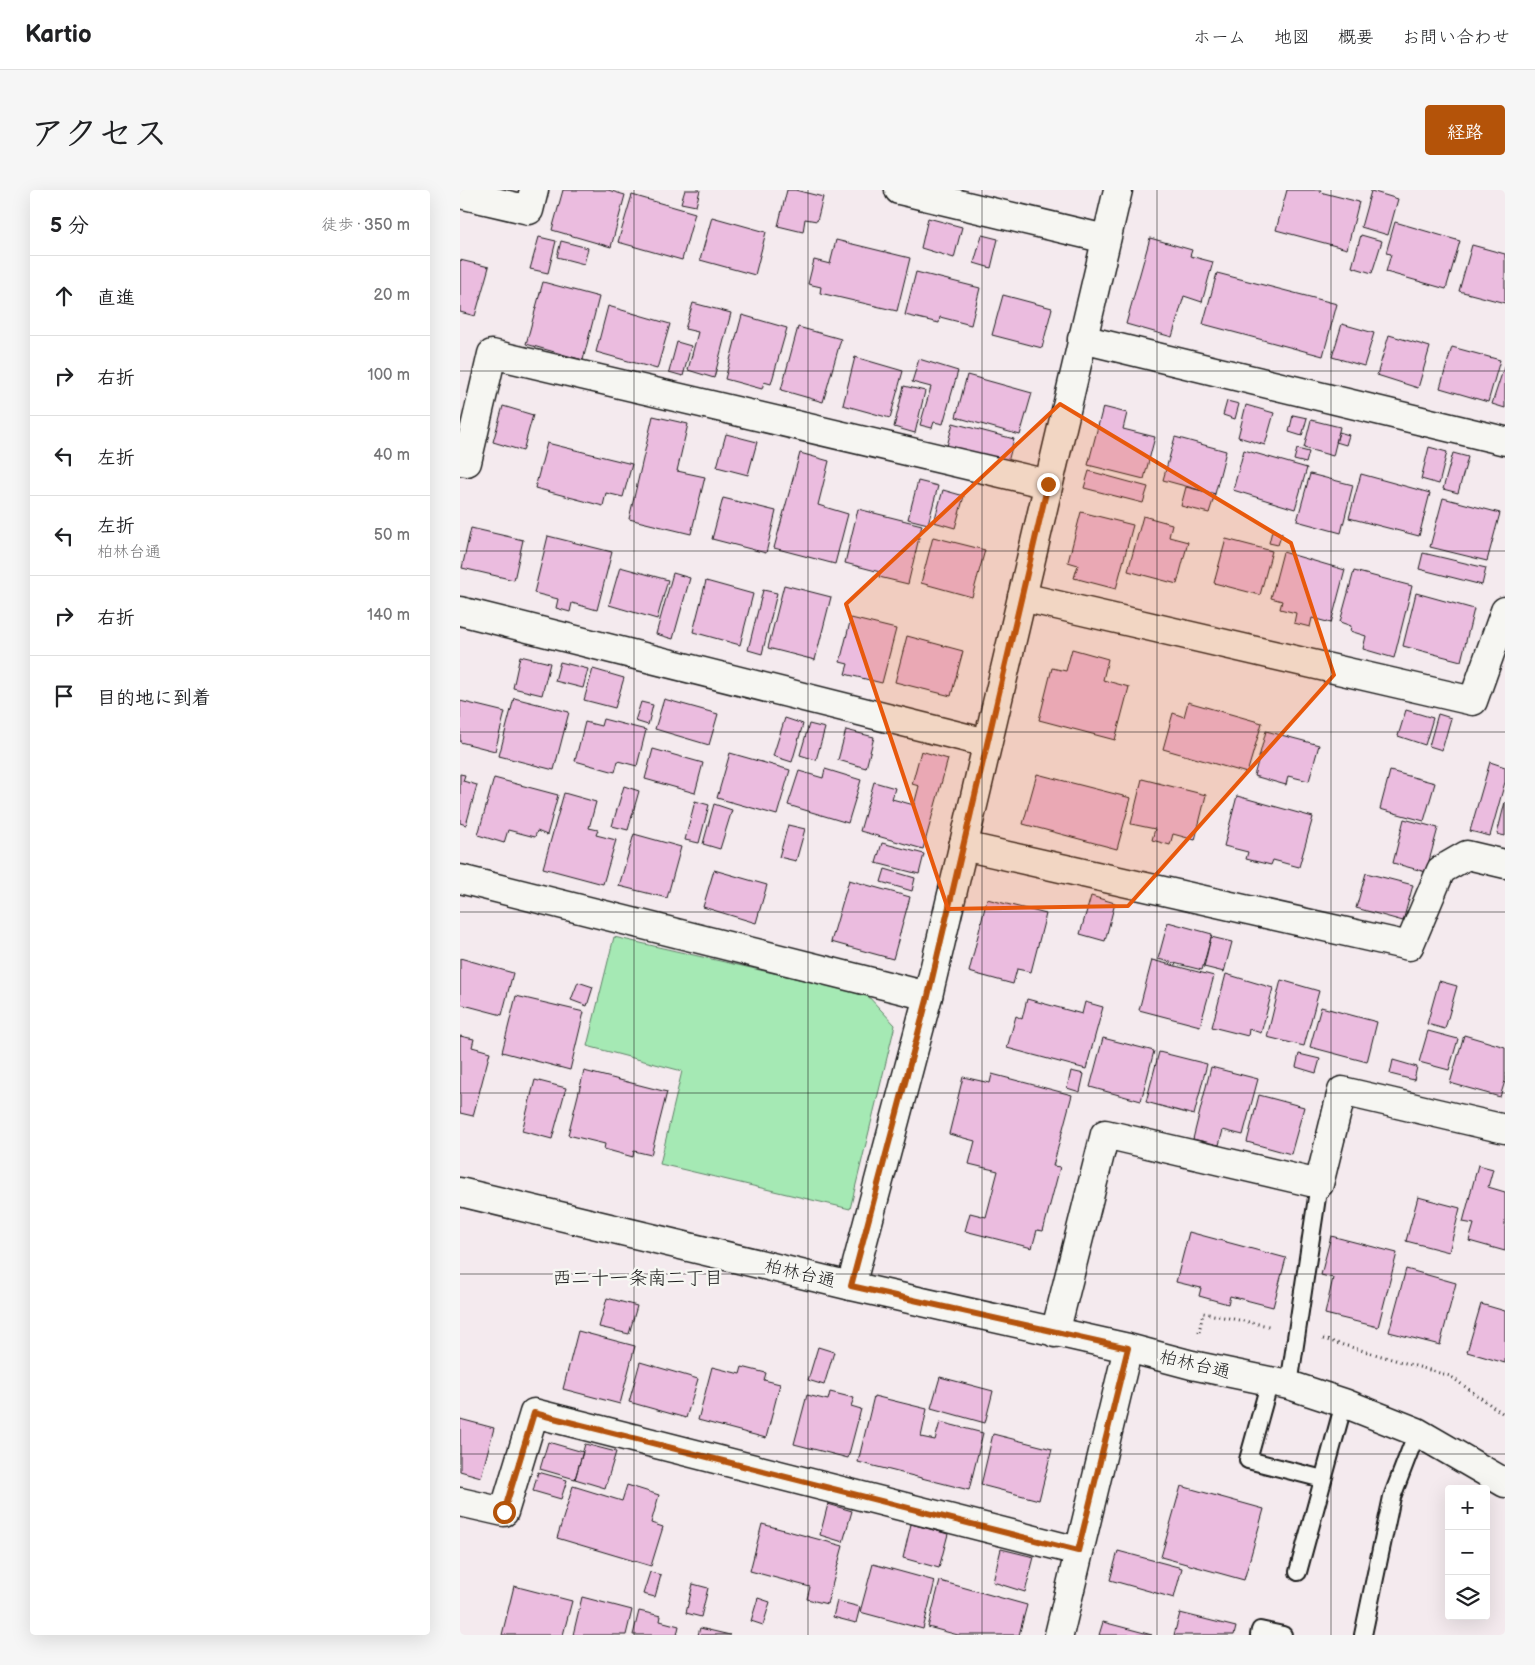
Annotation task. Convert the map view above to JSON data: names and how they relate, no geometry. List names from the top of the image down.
{
  "streets": {
    "street": ["柏林台通"]
  },
  "districts": ["西二十一条南二丁目"],
  "page": {
    "header": "Kartio",
    "nav": [
      "ホーム",
      "地図",
      "概要",
      "お問い合わせ"
    ],
    "title": "アクセス",
    "buttons": "経路",
    "heading": ["5 分", "徒歩 · 350 m"],
    "list": [
      ["直進", "20 m"],
      ["右折", "100 m"],
      ["左折", "40 m"],
      ["左折", "柏林台通", "50 m"],
      ["右折", "140 m"],
      "目的地に到着"
    ],
    "map_buttons": ["+", "−"]
  }
}
